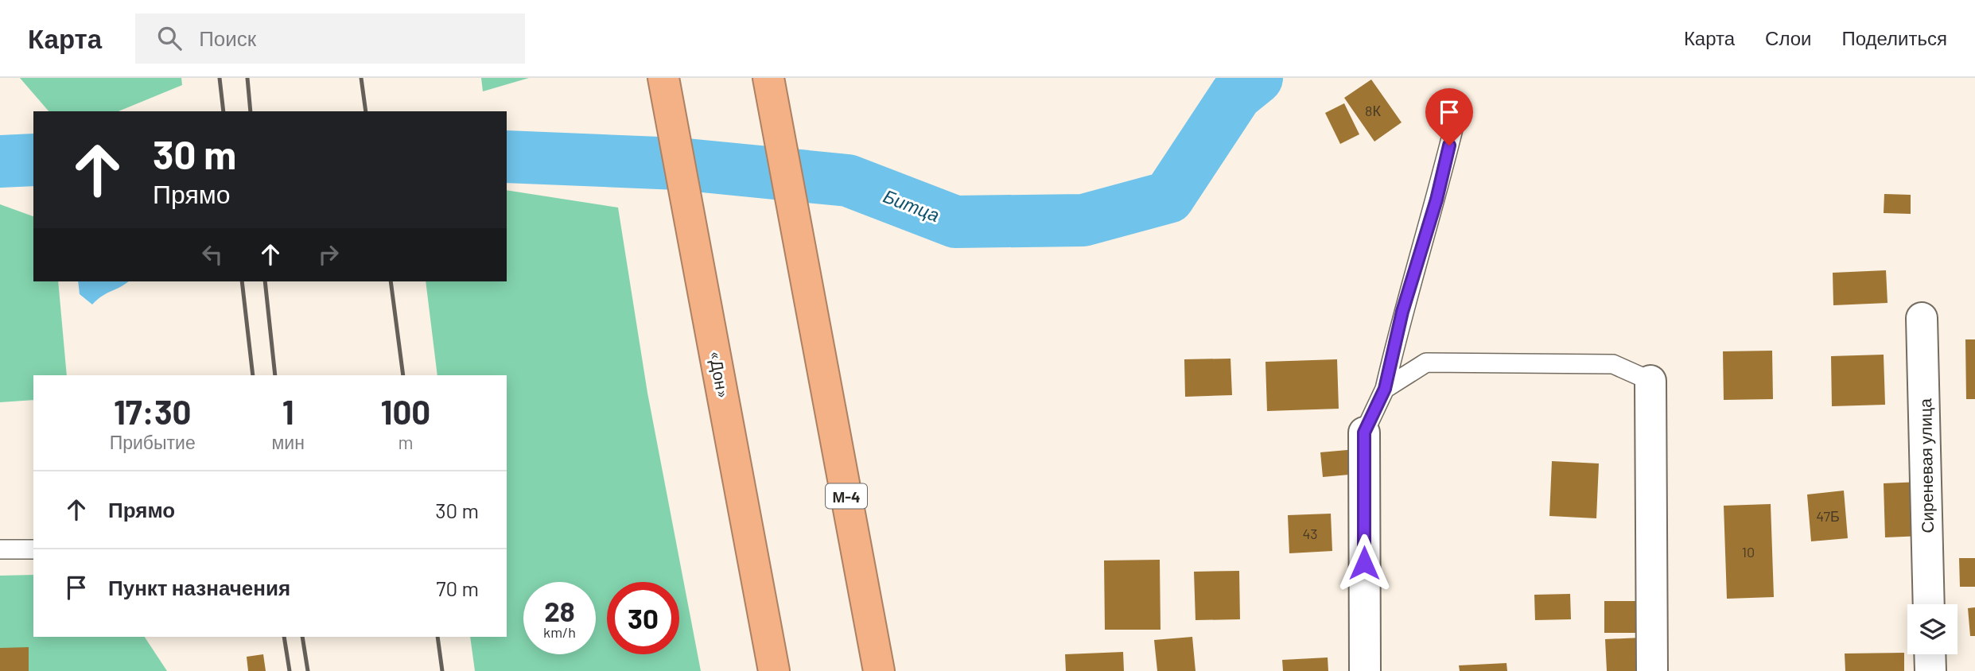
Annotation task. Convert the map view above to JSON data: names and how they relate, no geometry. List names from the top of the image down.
{
  "streets": {
    "highway": ["«Дон»", "М-4"],
    "street": ["Сиреневая улица"]
  },
  "water": ["Битца"],
  "house_numbers": [
    "8К",
    "47Б",
    "43",
    "10"
  ],
  "page": {
    "header": "Карта",
    "search": "Поиск",
    "nav": ["Карта", "Слои", "Поделиться"],
    "turn": ["30 m", "Прямо"],
    "eta": [
      "17:30",
      "Прибытие",
      "1",
      "мин",
      "100",
      "m"
    ],
    "list": [
      {
        "name": "Прямо",
        "value": "30 m"
      },
      {
        "name": "Пункт назначения",
        "value": "70 m"
      }
    ],
    "speed": "28 km/h",
    "limit": "30"
  }
}
